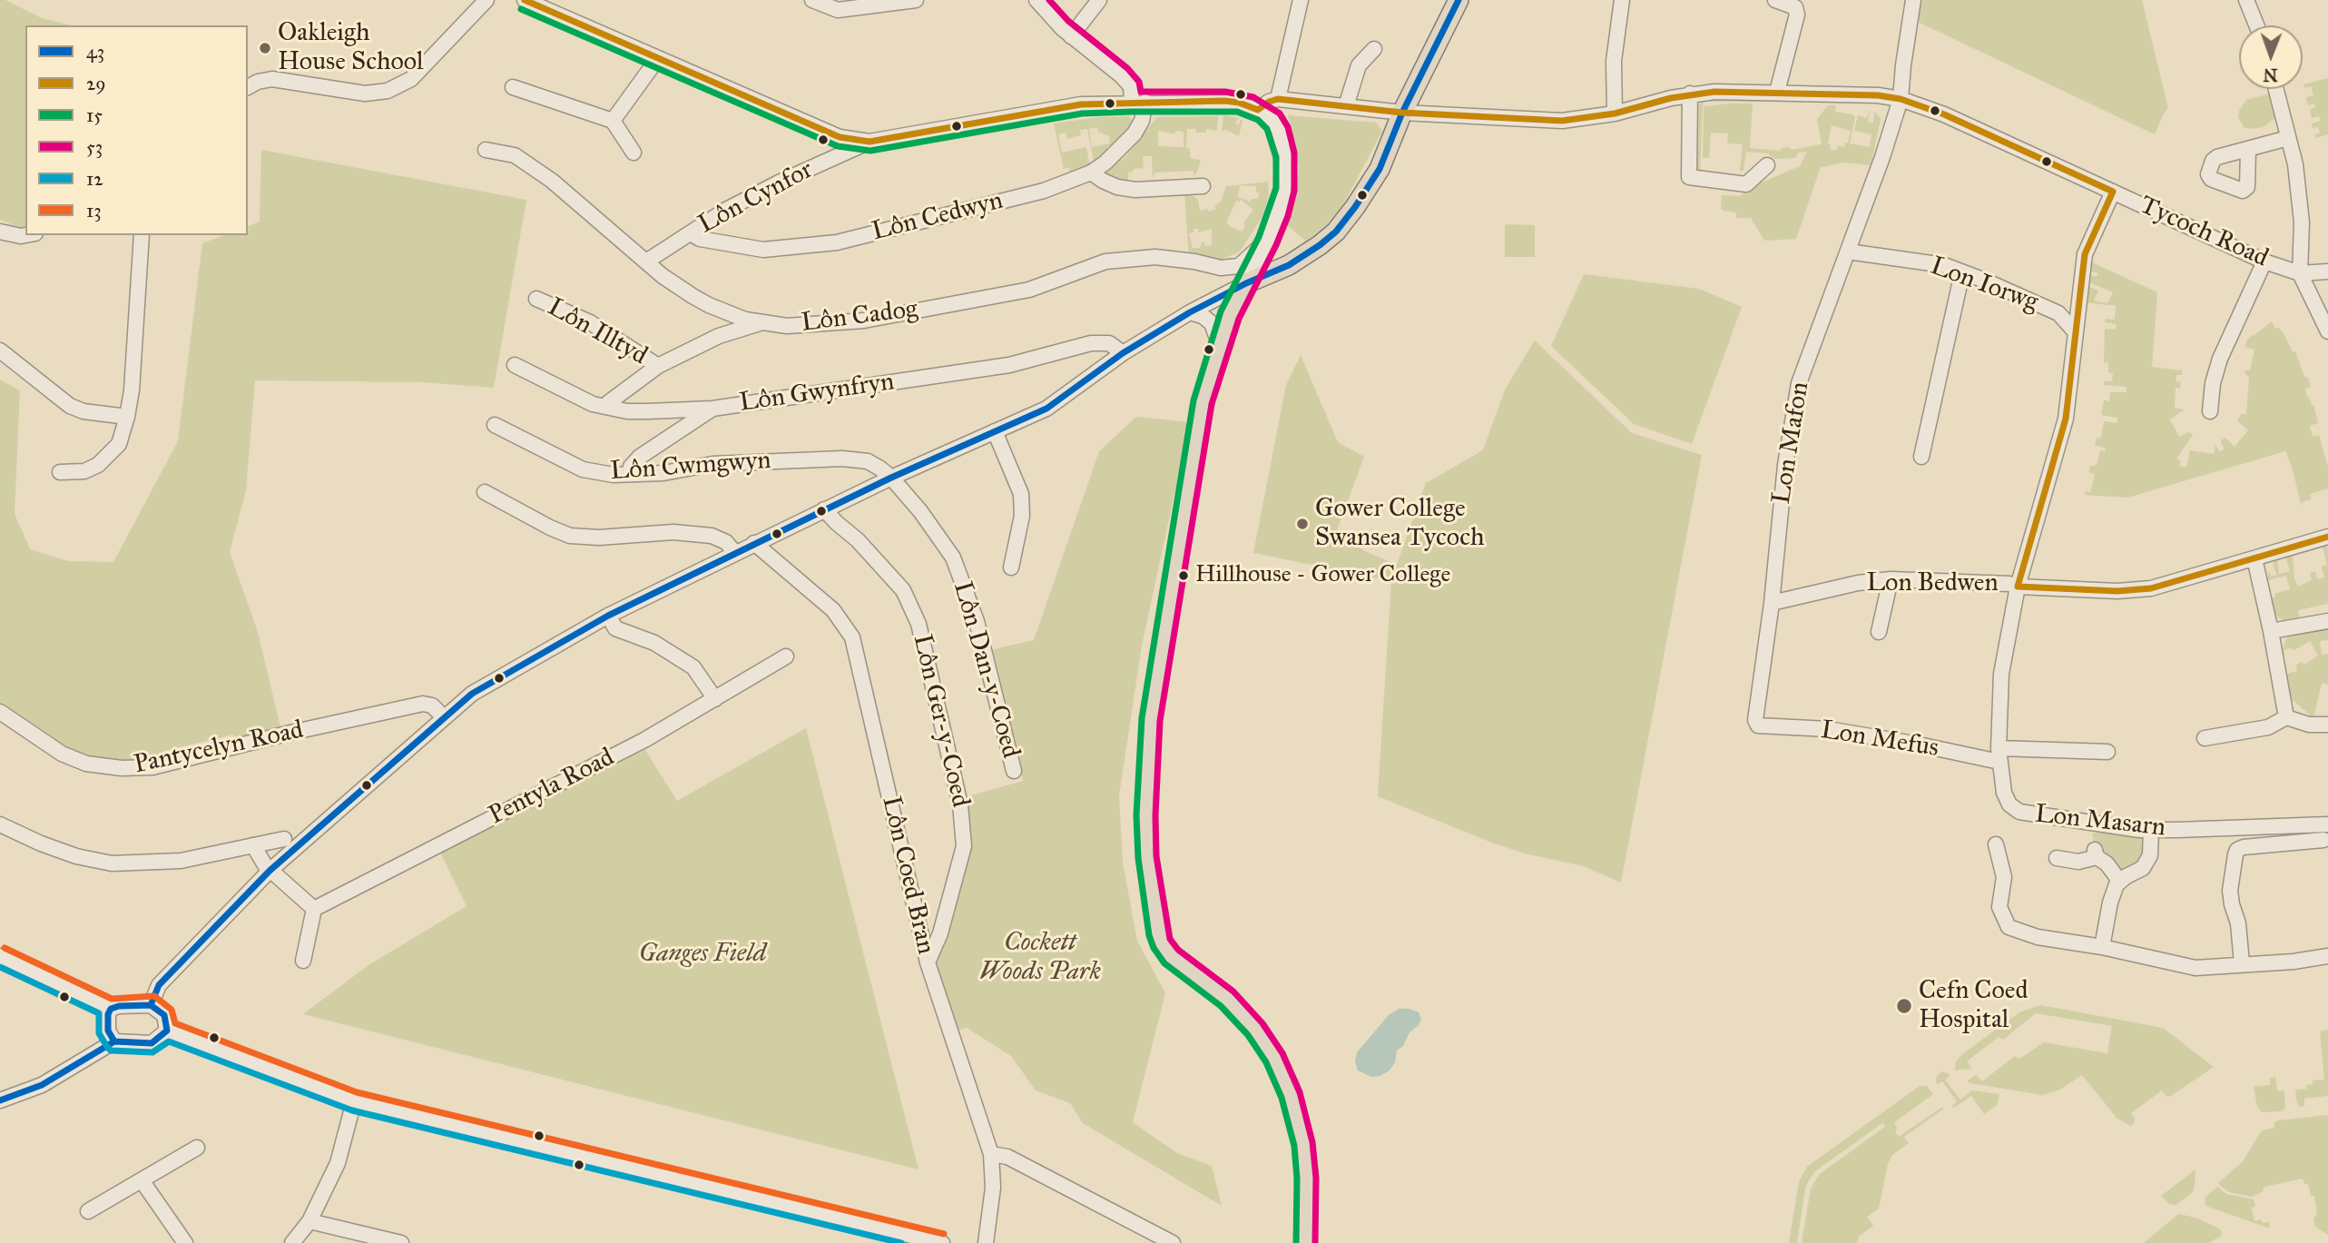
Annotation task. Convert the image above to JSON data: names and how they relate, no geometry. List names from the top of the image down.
{
  "streets": {
    "street": [
      "Lôn Cynfor",
      "Lôn Cedwyn",
      "Tycoch Road",
      "Lon Iorwg",
      "Lôn Cadog",
      "Lôn Illtyd",
      "Lôn Gwynfryn",
      "Lon Mafon",
      "Lôn Cwmgwyn",
      "Lon Bedwen",
      "Lôn Dan-y-Coed",
      "Lôn Ger-y-Coed",
      "Lon Mefus",
      "Pantycelyn Road",
      "Pentyla Road",
      "Lon Masarn",
      "Lôn Coed Bran"
    ]
  },
  "crossings": [
    ["Lôn Cynfor", "Lôn Cedwyn"],
    ["Lôn Cynfor", "Lôn Cadog"],
    ["Tycoch Road", "Lon Mafon"],
    ["Tycoch Road", "Lon Masarn"],
    ["Lon Iorwg", "Lon Mafon"],
    ["Lon Iorwg", "Lon Masarn"],
    ["Lon Mafon", "Lon Bedwen"],
    ["Lon Mafon", "Lon Mefus"],
    ["Lôn Cwmgwyn", "Lôn Dan-y-Coed"],
    ["Lon Bedwen", "Lon Masarn"],
    ["Lôn Ger-y-Coed", "Lôn Coed Bran"],
    ["Lon Mefus", "Lon Masarn"]
  ],
  "parks": ["Cockett Woods Park", "Ganges Field"],
  "places": [
    "Oakleigh House School",
    "Gower College Swansea Tycoch",
    "Hillhouse - Gower College",
    "Cefn Coed Hospital"
  ],
  "lines": [
    "transit line 43",
    "transit line 29",
    "transit line 53",
    "transit line 15",
    "transit line 13",
    "transit line 12"
  ],
  "legend": [
    "43",
    "29",
    "15",
    "53",
    "12",
    "13"
  ],
  "north": "bottom"
}
